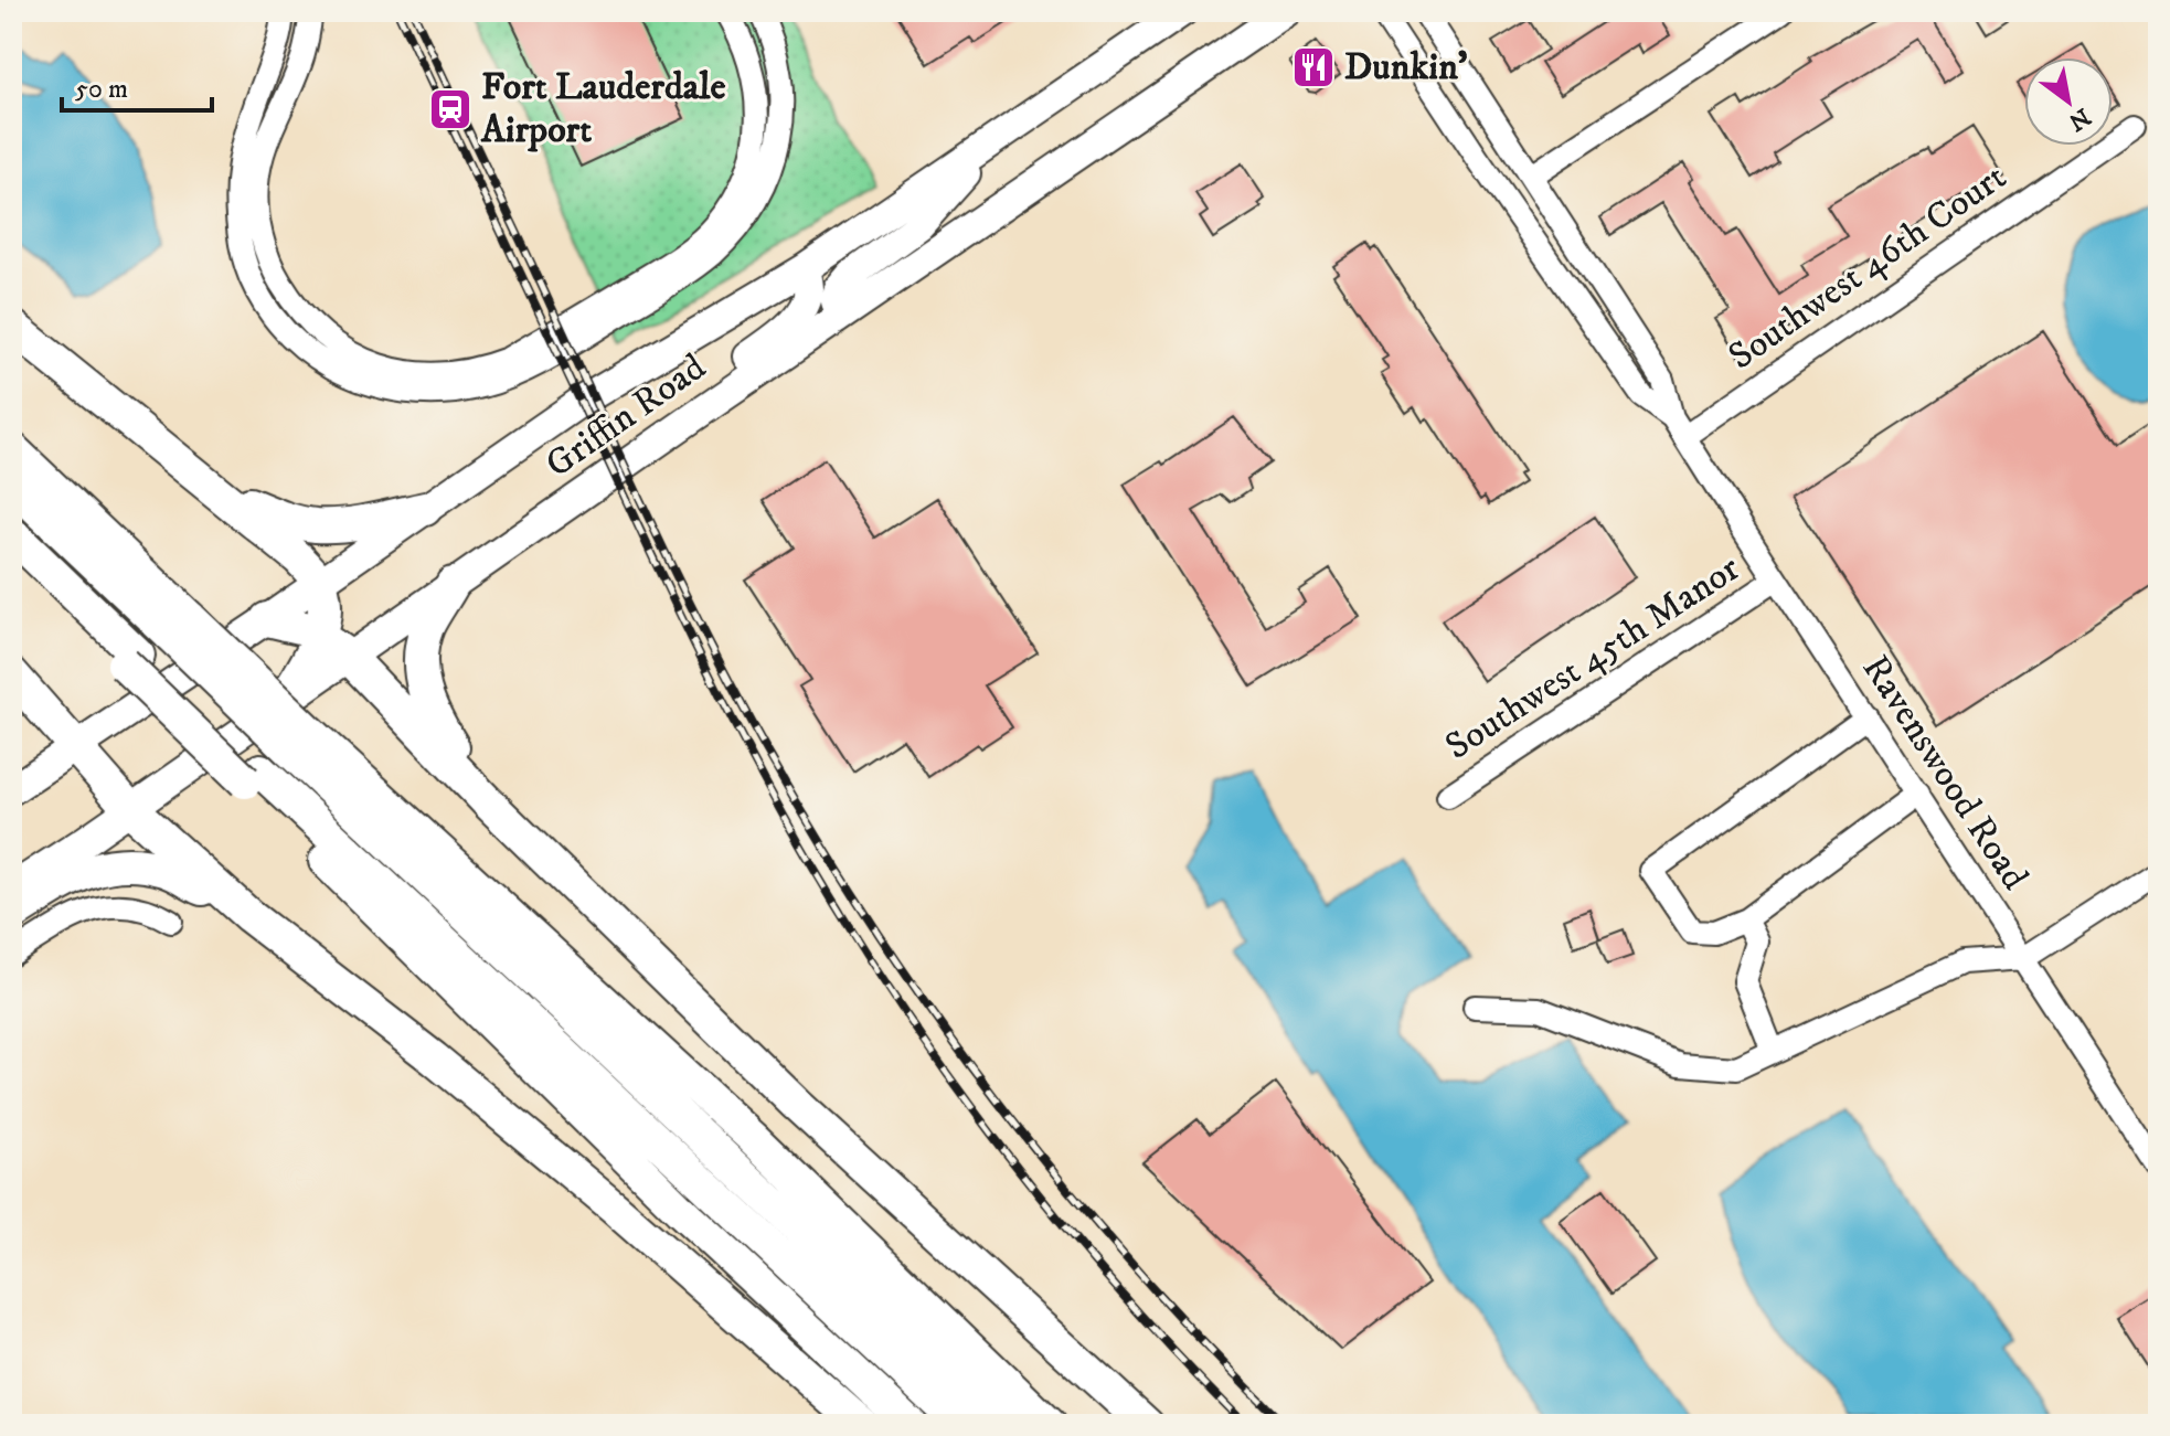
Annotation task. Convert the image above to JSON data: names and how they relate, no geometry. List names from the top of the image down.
{
  "streets": {
    "main road": ["Griffin Road"],
    "street": ["Southwest 46th Court", "Southwest 45th Manor", "Ravenswood Road"]
  },
  "crossings": [
    ["Southwest 46th Court", "Ravenswood Road"],
    ["Southwest 45th Manor", "Ravenswood Road"]
  ],
  "places": {
    "restaurant": ["Dunkin'"],
    "station": ["Fort Lauderdale Airport"]
  },
  "scale_bar": "50 m",
  "north": "bottom right"
}
